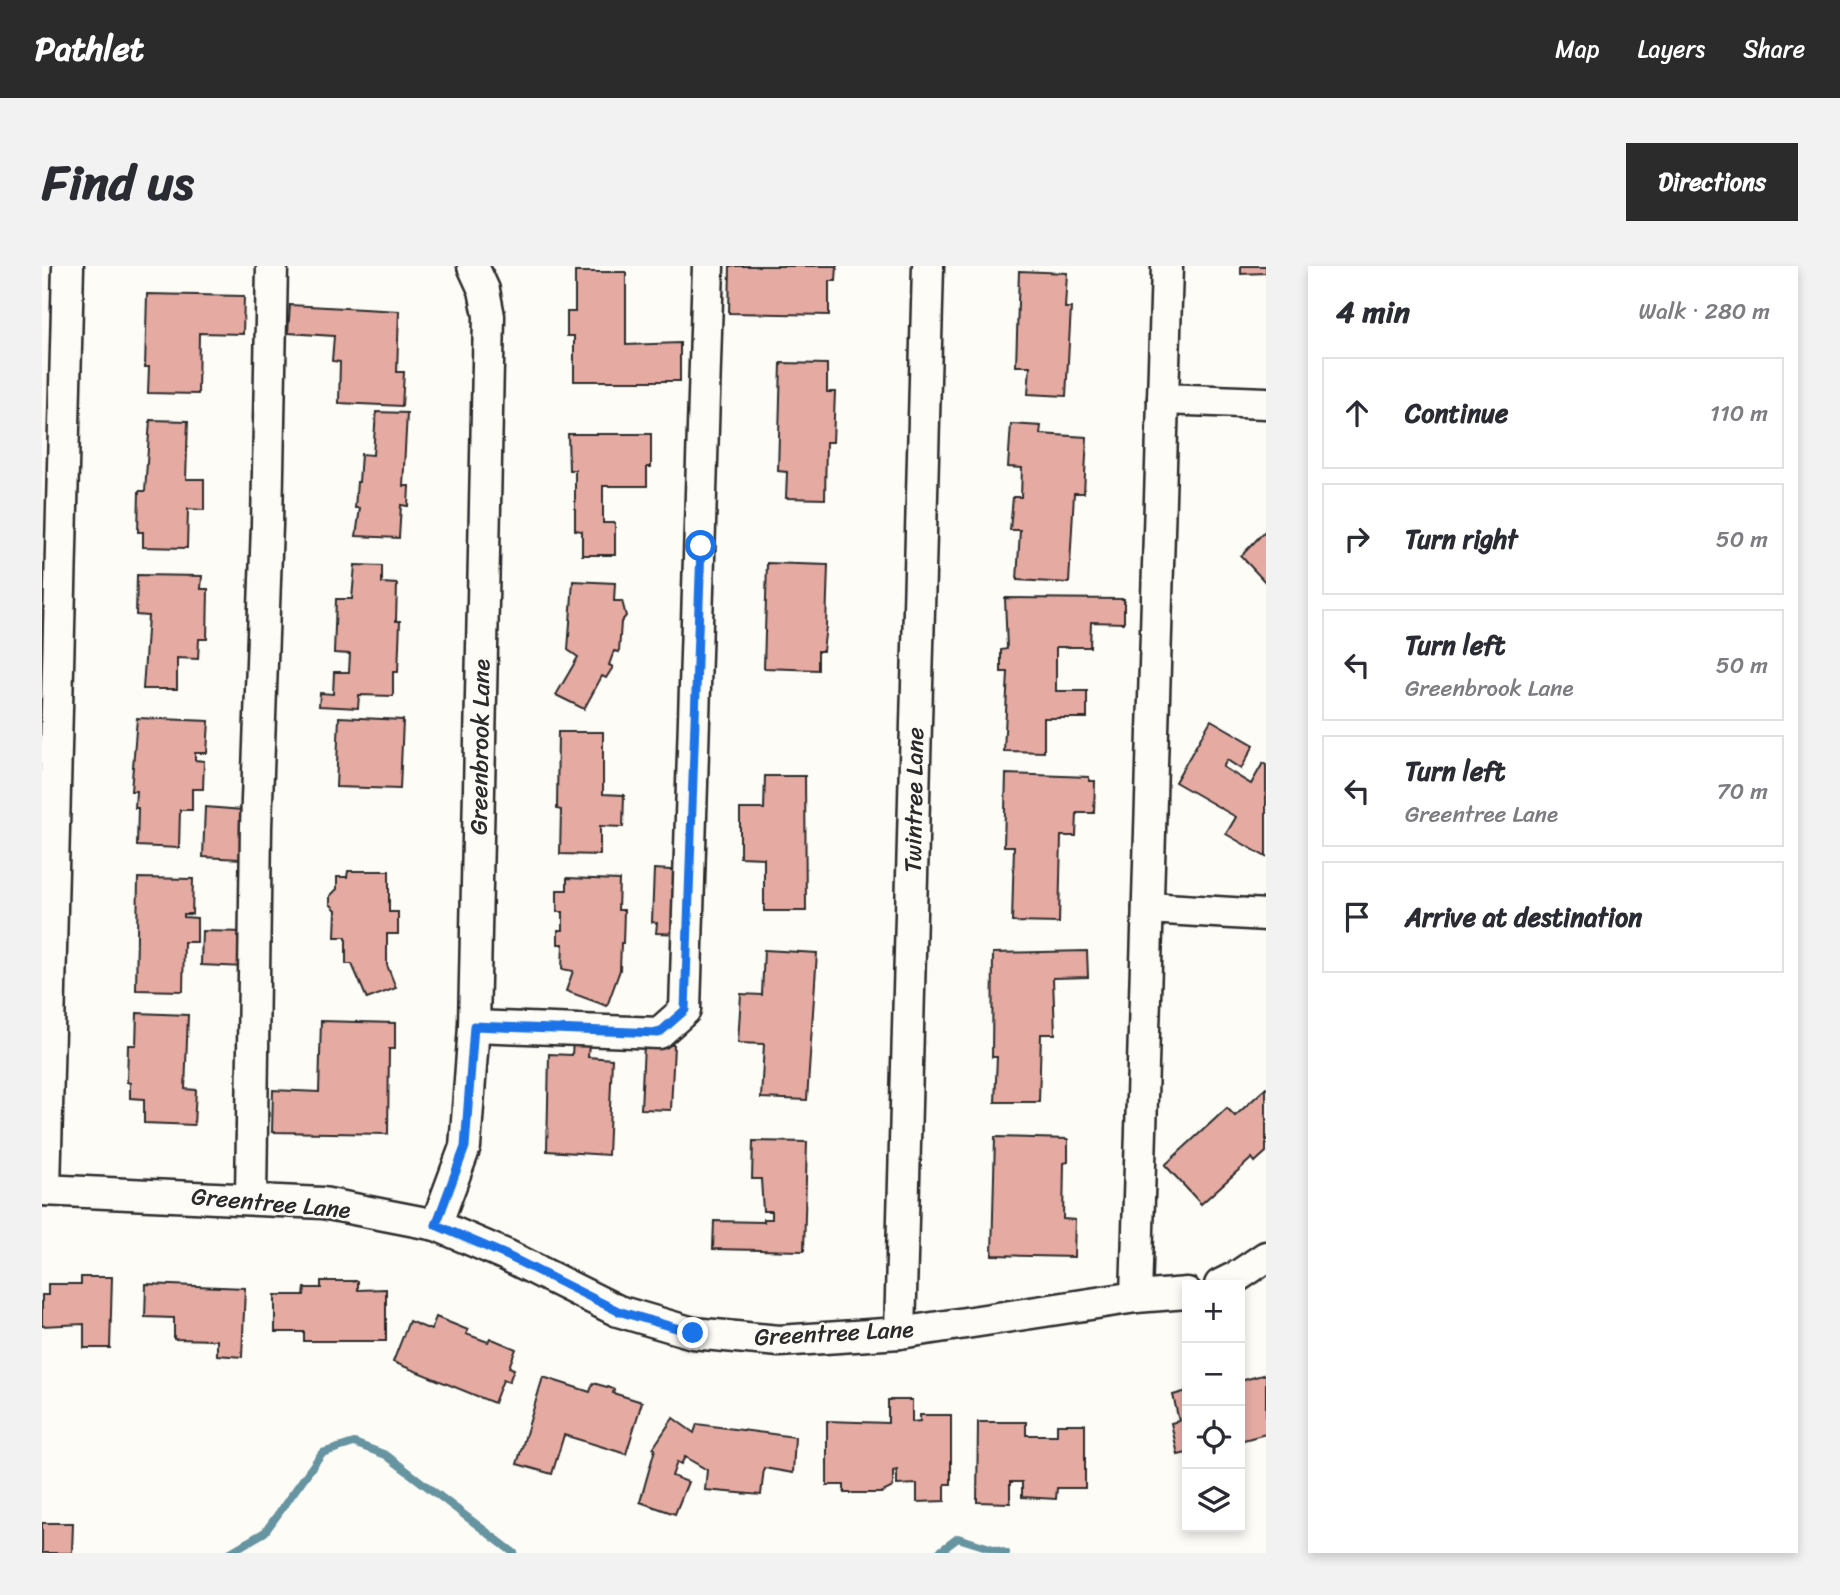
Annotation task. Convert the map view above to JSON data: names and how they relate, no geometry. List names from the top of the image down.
{
  "streets": {
    "street": ["Greenbrook Lane", "Twintree Lane", "Greentree Lane"]
  },
  "crossings": [
    ["Greenbrook Lane", "Greentree Lane"],
    ["Twintree Lane", "Greentree Lane"]
  ],
  "page": {
    "header": "Pathlet",
    "nav": ["Map", "Layers", "Share"],
    "title": "Find us",
    "buttons": "Directions",
    "heading": ["4 min", "Walk · 280 m"],
    "list": [
      ["Continue", "110 m"],
      ["Turn right", "50 m"],
      ["Turn left", "Greenbrook Lane", "50 m"],
      ["Turn left", "Greentree Lane", "70 m"],
      "Arrive at destination"
    ],
    "map_buttons": ["+", "−"]
  }
}
